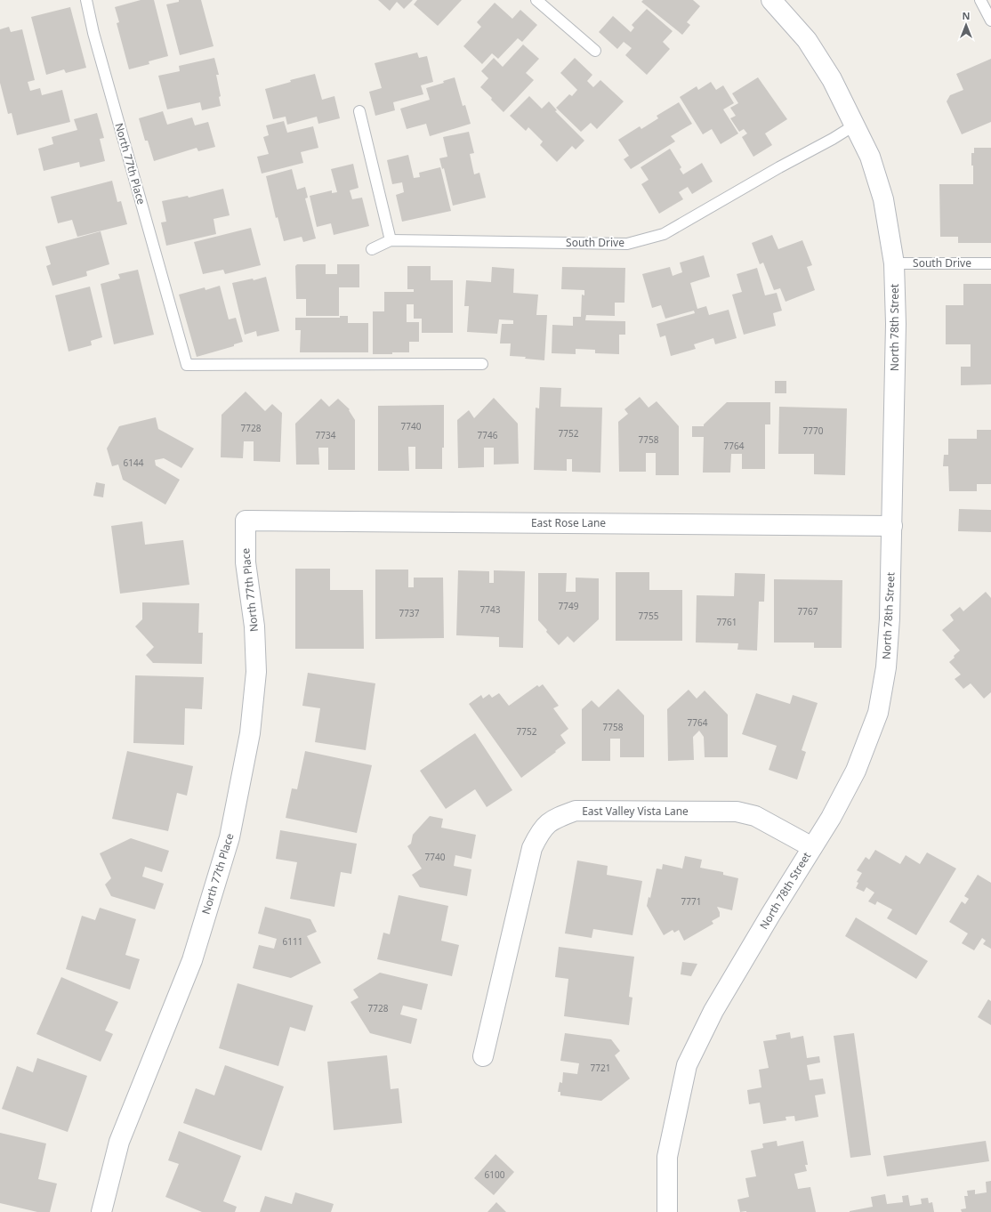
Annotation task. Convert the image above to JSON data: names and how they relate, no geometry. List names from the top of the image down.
{
  "streets": {
    "street": [
      "North 77th Place",
      "North 78th Street",
      "East Rose Lane",
      "East Valley Vista Lane"
    ],
    "lane": ["South Drive"]
  },
  "crossings": [
    ["North 77th Place", "East Rose Lane"],
    ["South Drive", "North 78th Street"],
    ["North 78th Street", "East Rose Lane"],
    ["North 78th Street", "East Valley Vista Lane"]
  ],
  "house_numbers": [
    "7740",
    "7728",
    "7770",
    "7752",
    "7734",
    "7746",
    "7758",
    "7764",
    "6144",
    "7749",
    "7743",
    "7767",
    "7737",
    "7755",
    "7761",
    "7764",
    "7758",
    "7752",
    "7740",
    "7771",
    "6111",
    "7728",
    "7721",
    "6100"
  ],
  "north": "top"
}
